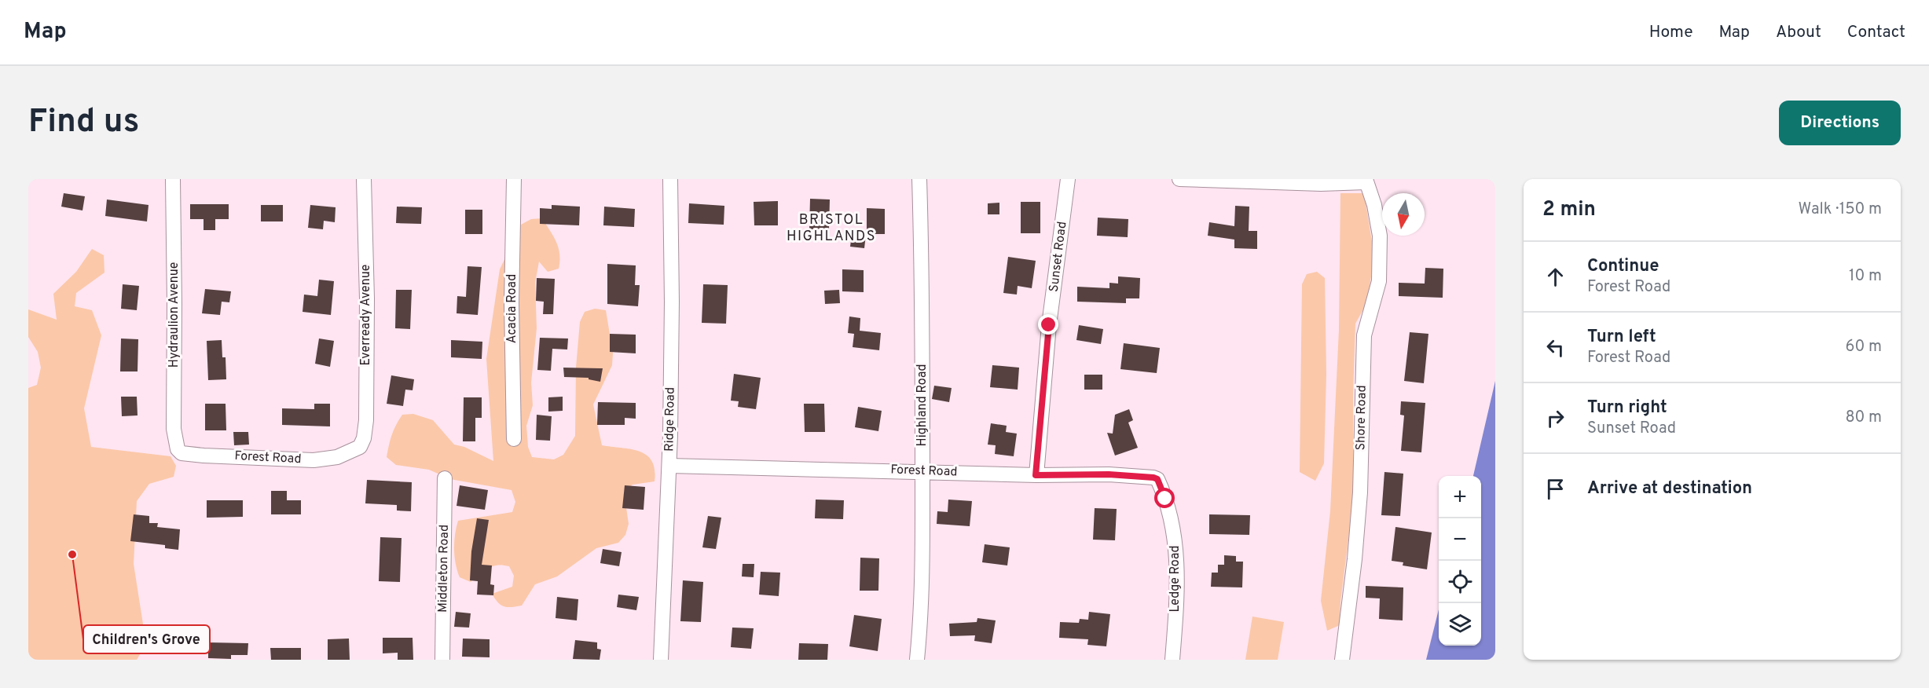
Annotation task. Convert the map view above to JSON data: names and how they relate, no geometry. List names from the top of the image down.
{
  "streets": {
    "street": [
      "Sunset Road",
      "Acacia Road",
      "Hydraulion Avenue",
      "Everready Avenue",
      "Highland Road",
      "Shore Road",
      "Ridge Road",
      "Forest Road",
      "Middleton Road",
      "Ledge Road"
    ]
  },
  "crossings": [
    ["Sunset Road", "Forest Road"],
    ["Hydraulion Avenue", "Forest Road"],
    ["Everready Avenue", "Forest Road"],
    ["Highland Road", "Forest Road"],
    ["Ridge Road", "Forest Road"],
    ["Forest Road", "Ledge Road"]
  ],
  "districts": ["BRISTOL HIGHLANDS"],
  "places": ["Children's Grove"],
  "north": "bottom",
  "page": {
    "header": "Map",
    "nav": [
      "Home",
      "Map",
      "About",
      "Contact"
    ],
    "buttons": "Directions",
    "title": "Find us",
    "heading": ["2 min", "Walk · 150 m"],
    "list": [
      ["Continue", "Forest Road", "10 m"],
      ["Turn left", "Forest Road", "60 m"],
      ["Turn right", "Sunset Road", "80 m"],
      "Arrive at destination"
    ],
    "map_buttons": ["+", "−"]
  }
}
